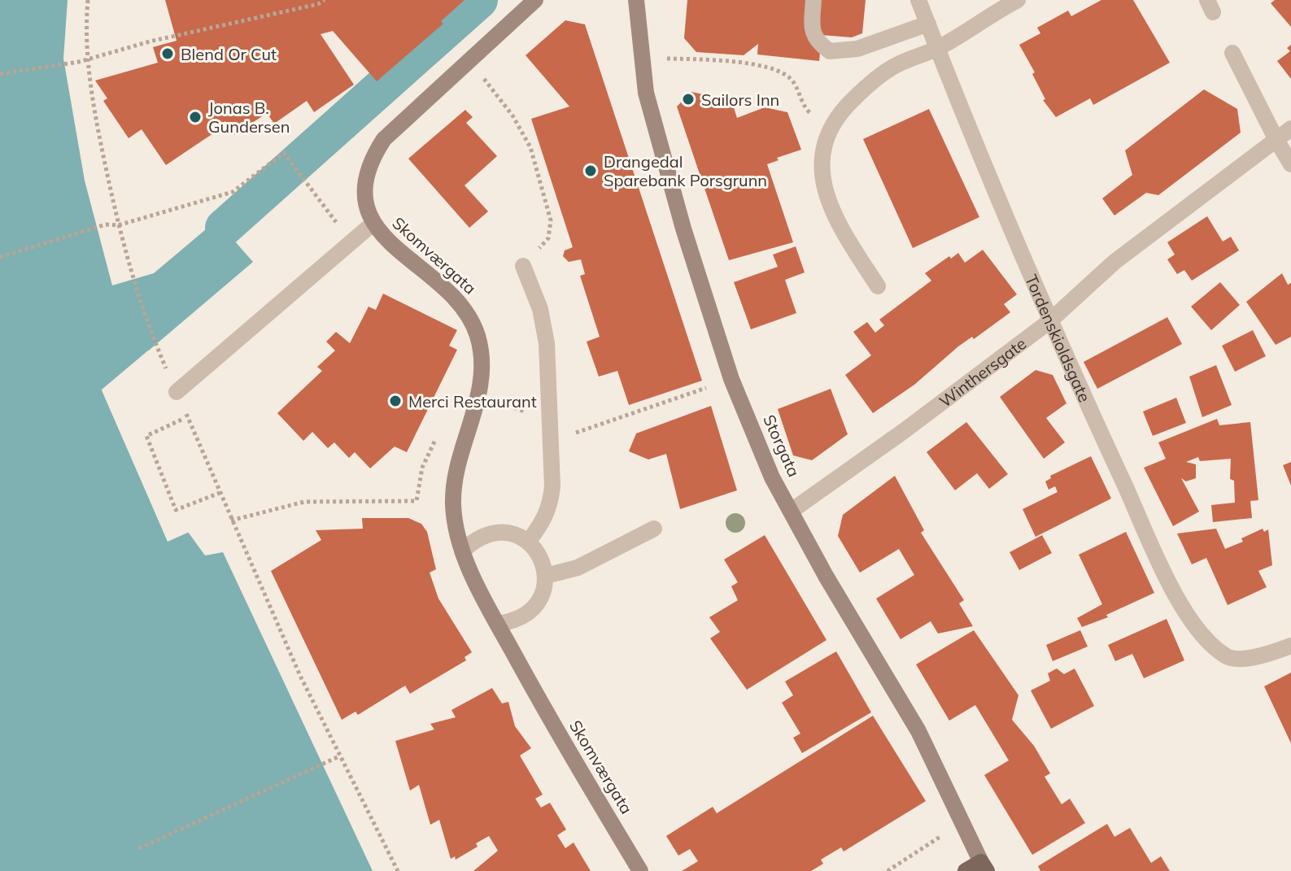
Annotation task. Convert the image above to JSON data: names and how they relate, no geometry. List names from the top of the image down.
{
  "streets": {
    "street": [
      "Skomværgata",
      "Tordenskioldsgate",
      "Winthersgate",
      "Storgata"
    ]
  },
  "crossings": [
    ["Tordenskioldsgate", "Winthersgate"],
    ["Winthersgate", "Storgata"]
  ],
  "places": [
    "Blend Or Cut",
    "Sailors Inn",
    "Jonas B. Gundersen",
    "Drangedal Sparebank Porsgrunn",
    "Merci Restaurant"
  ]
}
